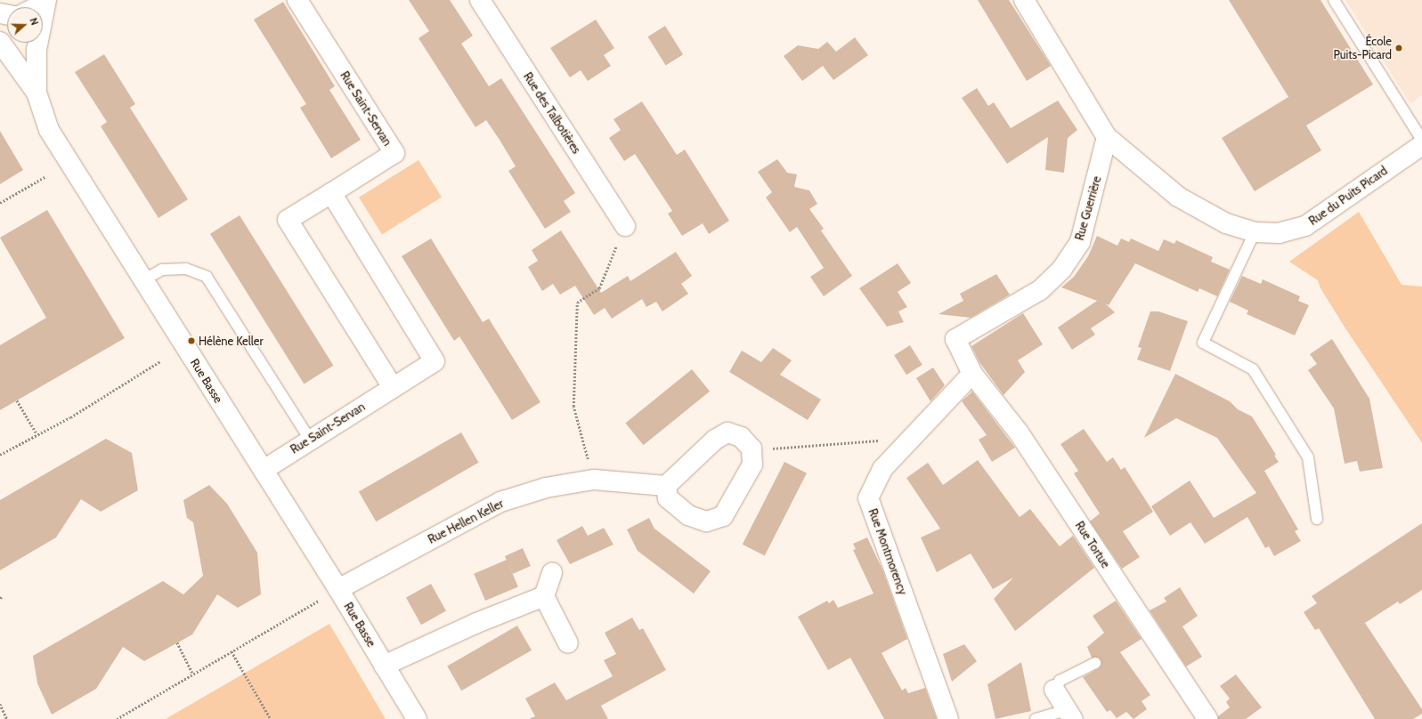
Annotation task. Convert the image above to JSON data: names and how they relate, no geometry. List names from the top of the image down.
{
  "streets": {
    "street": [
      "Rue Saint-Servan",
      "Rue des Talbotières",
      "Rue du Puits Picard",
      "Rue Guerrière",
      "Rue Basse",
      "Rue Hellen Keller",
      "Rue Tortue",
      "Rue Montmorency"
    ]
  },
  "crossings": [
    ["Rue Saint-Servan", "Rue Basse"],
    ["Rue du Puits Picard", "Rue Guerrière"],
    ["Rue Guerrière", "Rue Tortue"],
    ["Rue Guerrière", "Rue Montmorency"],
    ["Rue Basse", "Rue Hellen Keller"],
    ["Rue Tortue", "Rue Montmorency"]
  ],
  "places": ["École Puits-Picard", "Hélène Keller"],
  "north": "right"
}
